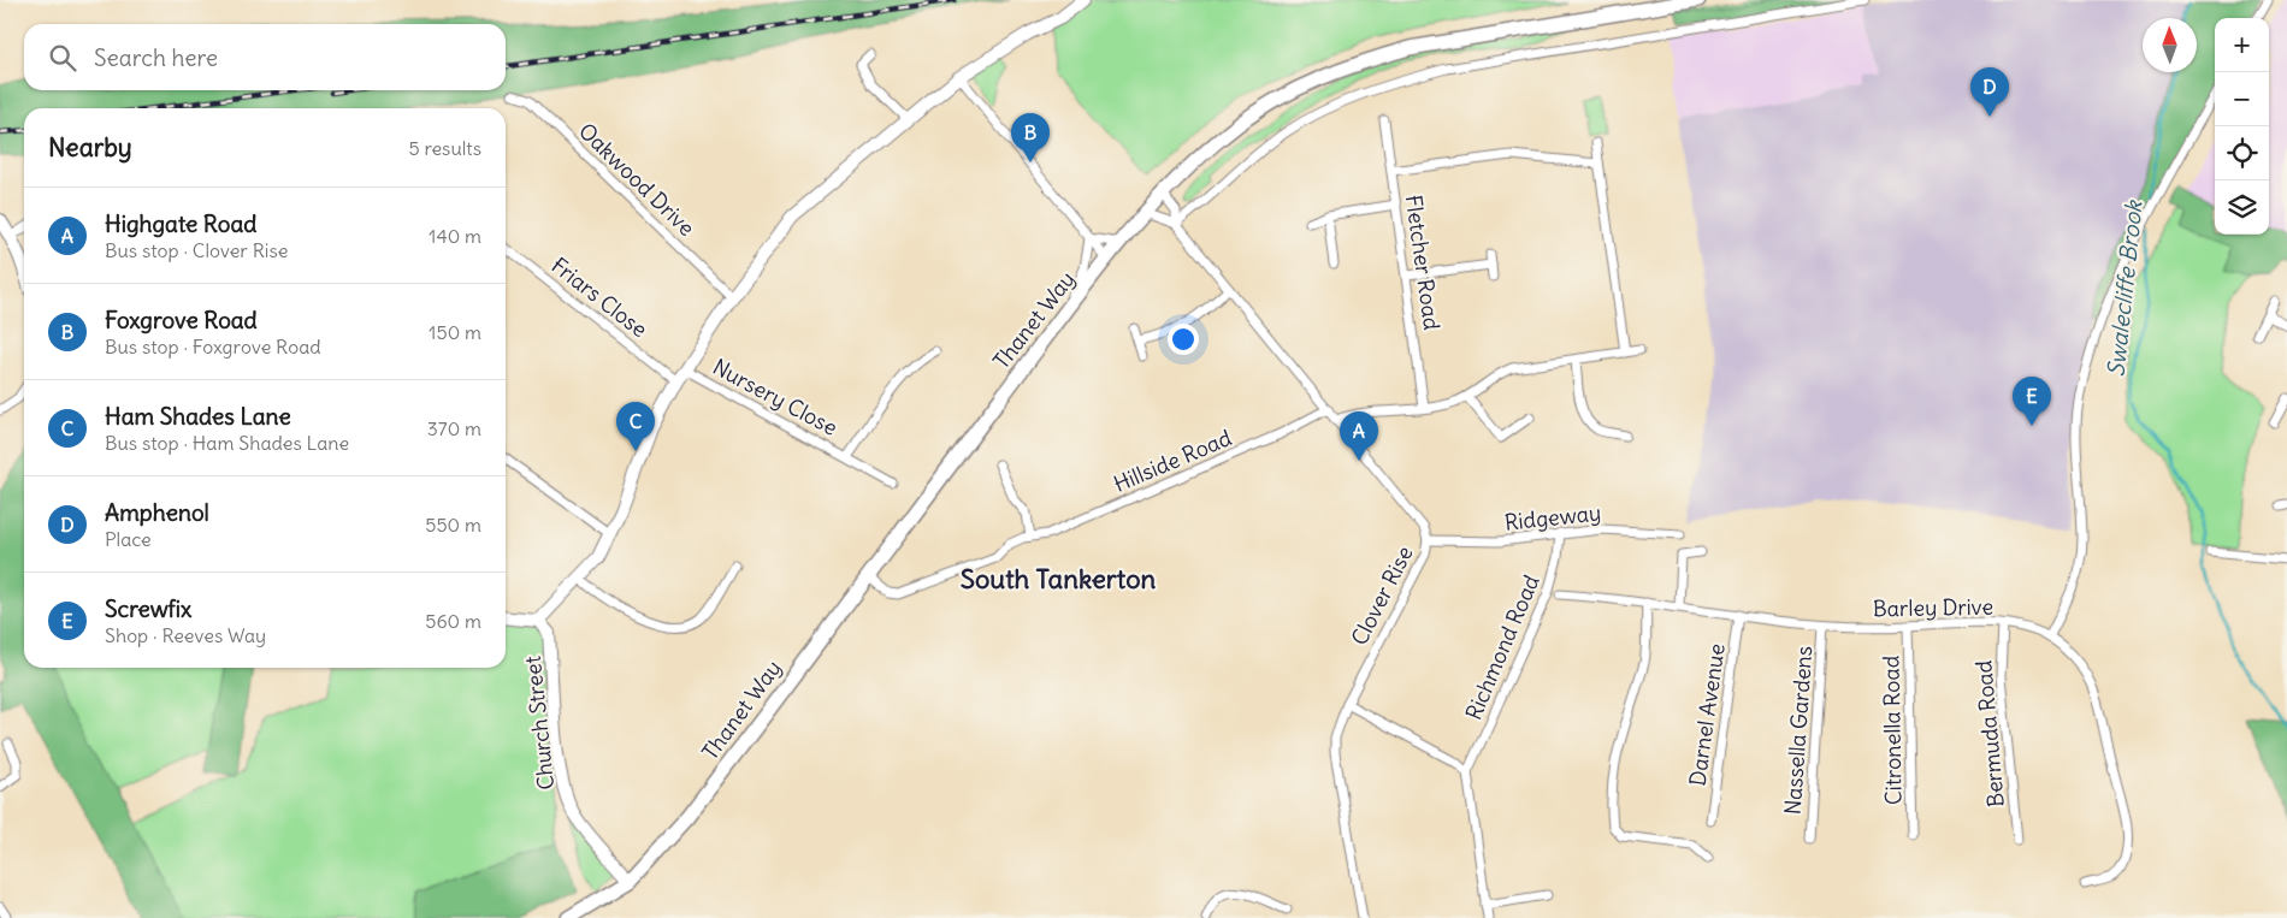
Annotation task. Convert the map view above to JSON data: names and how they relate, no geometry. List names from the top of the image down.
{
  "streets": {
    "main road": ["Thanet Way"],
    "street": [
      "Oakwood Drive",
      "Fletcher Road",
      "Friars Close",
      "Nursery Close",
      "Hillside Road",
      "Ridgeway",
      "Clover Rise",
      "Barley Drive",
      "Richmond Road",
      "Darnel Avenue",
      "Church Street",
      "Nassella Gardens",
      "Citronella Road",
      "Bermuda Road"
    ]
  },
  "crossings": [
    ["Thanet Way", "Hillside Road"],
    ["Thanet Way", "Clover Rise"],
    ["Thanet Way", "Church Street"],
    ["Hillside Road", "Clover Rise"],
    ["Ridgeway", "Clover Rise"],
    ["Ridgeway", "Richmond Road"],
    ["Barley Drive", "Darnel Avenue"],
    ["Barley Drive", "Nassella Gardens"],
    ["Barley Drive", "Citronella Road"],
    ["Barley Drive", "Bermuda Road"]
  ],
  "districts": ["South Tankerton"],
  "water": ["Swalecliffe Brook"],
  "north": "top",
  "page": {
    "map_buttons": ["+", "−"],
    "search": "Search here",
    "pins": [
      "D",
      "B",
      "E",
      "C",
      "A"
    ],
    "heading": ["Nearby", "5 results"],
    "list": [
      {
        "mark": "A",
        "name": "Highgate Road",
        "note": "Bus stop · Clover Rise",
        "value": "140 m"
      },
      {
        "mark": "B",
        "name": "Foxgrove Road",
        "note": "Bus stop · Foxgrove Road",
        "value": "150 m"
      },
      {
        "mark": "C",
        "name": "Ham Shades Lane",
        "note": "Bus stop · Ham Shades Lane",
        "value": "370 m"
      },
      {
        "mark": "D",
        "name": "Amphenol",
        "note": "Place",
        "value": "550 m"
      },
      {
        "mark": "E",
        "name": "Screwfix",
        "note": "Shop · Reeves Way",
        "value": "560 m"
      }
    ]
  }
}
